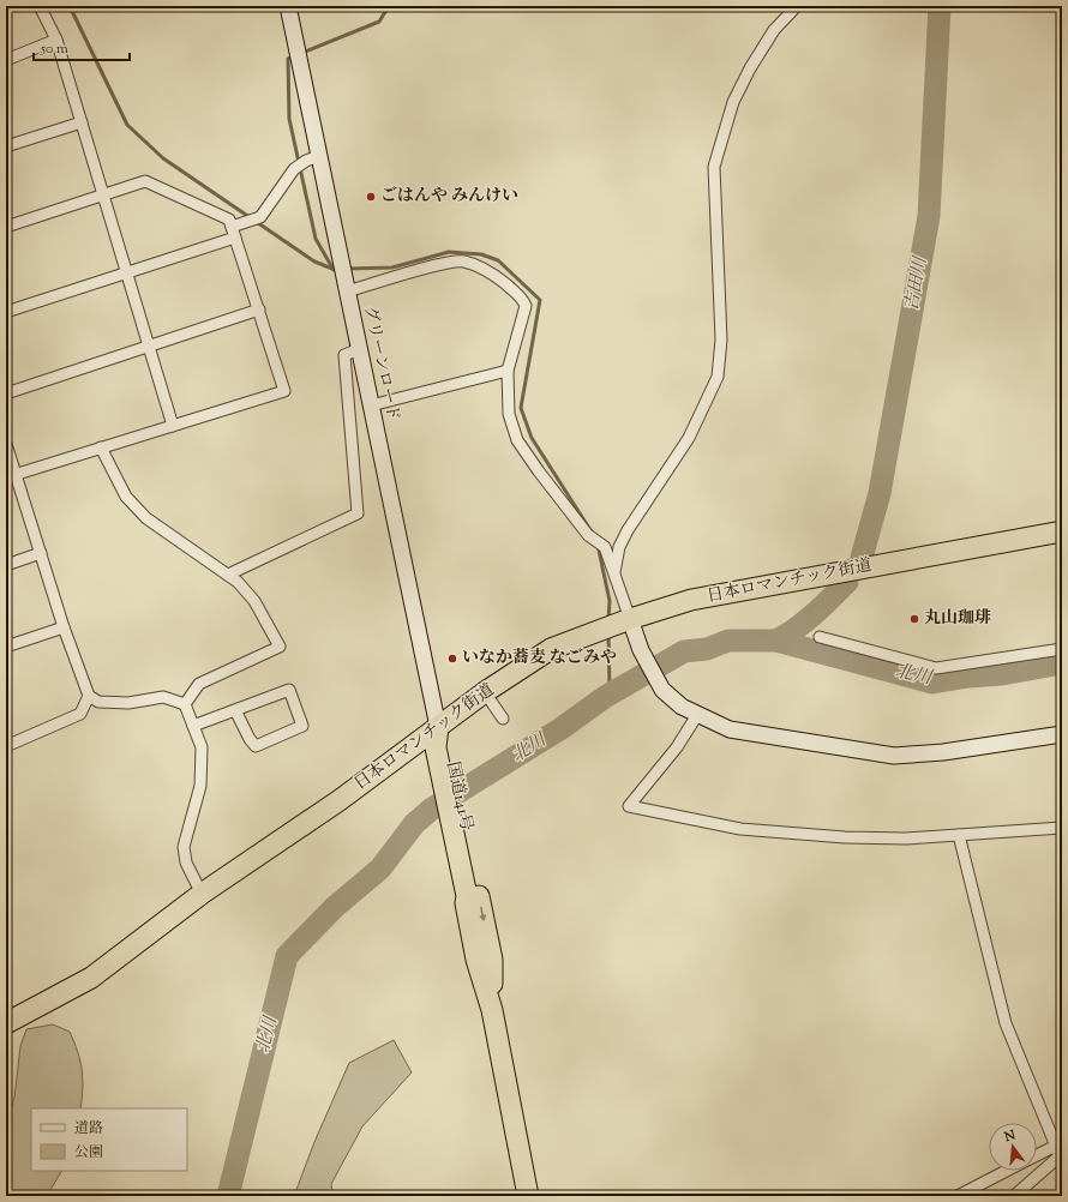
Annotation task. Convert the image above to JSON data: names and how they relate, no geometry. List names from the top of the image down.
{
  "streets": {
    "highway": ["日本ロマンチック街道", "国道141号"],
    "street": ["グリーンロード"]
  },
  "crossings": [
    ["グリーンロード", "日本ロマンチック街道"],
    ["グリーンロード", "国道141号"],
    ["日本ロマンチック街道", "国道141号"]
  ],
  "water": ["吉田川", "北川"],
  "places": ["ごはんや みんけい", "丸山珈琲", "いなか蕎麦 なごみや"],
  "legend": ["道路", "公園"],
  "scale_bar": "50 m",
  "north": "top"
}
